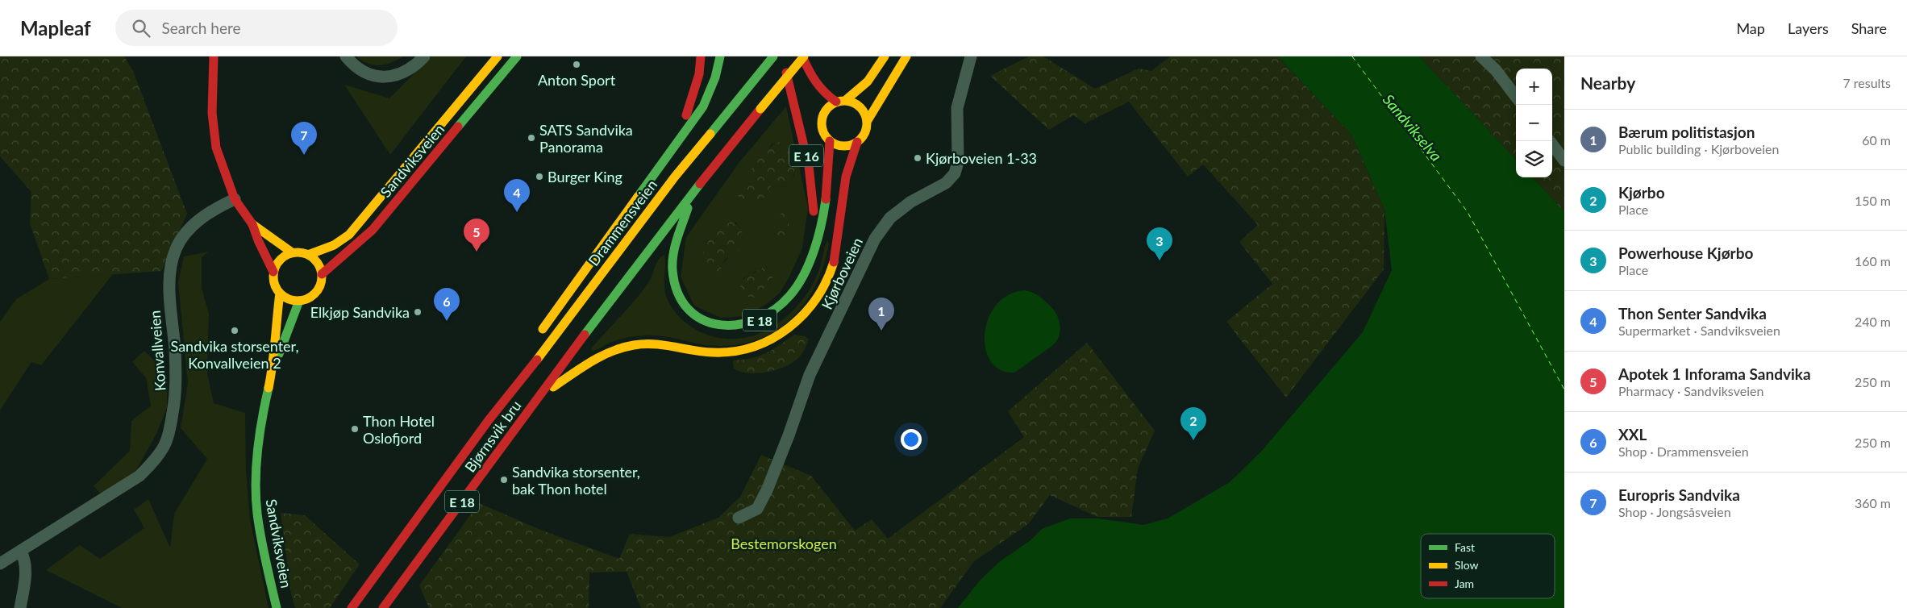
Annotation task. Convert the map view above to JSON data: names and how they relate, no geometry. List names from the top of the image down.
{
  "streets": {
    "main road": [
      "E 16",
      "Sandviksveien",
      "Drammensveien",
      "E 18",
      "Bjørnsvik bru"
    ],
    "street": ["Kjørboveien", "Konvallveien"]
  },
  "crossings": [
    ["E 16", "E 18"],
    ["Drammensveien", "E 18"],
    ["Drammensveien", "Bjørnsvik bru"],
    ["E 18", "Bjørnsvik bru"]
  ],
  "water": ["Sandvikselva"],
  "parks": ["Bestemorskogen"],
  "places": [
    "Anton Sport",
    "SATS Sandvika Panorama",
    "Kjørboveien 1-33",
    "Burger King",
    "Elkjøp Sandvika",
    "Sandvika storsenter, Konvallveien 2",
    "Thon Hotel Oslofjord",
    "Sandvika storsenter, bak Thon hotel"
  ],
  "legend": ["Fast", "Slow", "Jam"],
  "page": {
    "header": "Mapleaf",
    "search": "Search here",
    "nav": ["Map", "Layers", "Share"],
    "heading": ["Nearby", "7 results"],
    "map_buttons": ["+", "−"],
    "list": [
      {
        "mark": "1",
        "name": "Bærum politistasjon",
        "note": "Public building · Kjørboveien",
        "value": "60 m"
      },
      {
        "mark": "2",
        "name": "Kjørbo",
        "note": "Place",
        "value": "150 m"
      },
      {
        "mark": "3",
        "name": "Powerhouse Kjørbo",
        "note": "Place",
        "value": "160 m"
      },
      {
        "mark": "4",
        "name": "Thon Senter Sandvika",
        "note": "Supermarket · Sandviksveien",
        "value": "240 m"
      },
      {
        "mark": "5",
        "name": "Apotek 1 Inforama Sandvika",
        "note": "Pharmacy · Sandviksveien",
        "value": "250 m"
      },
      {
        "mark": "6",
        "name": "XXL",
        "note": "Shop · Drammensveien",
        "value": "250 m"
      },
      {
        "mark": "7",
        "name": "Europris Sandvika",
        "note": "Shop · Jongsåsveien",
        "value": "360 m"
      }
    ],
    "pins": [
      "7",
      "4",
      "5",
      "3",
      "6",
      "1",
      "2"
    ]
  }
}
